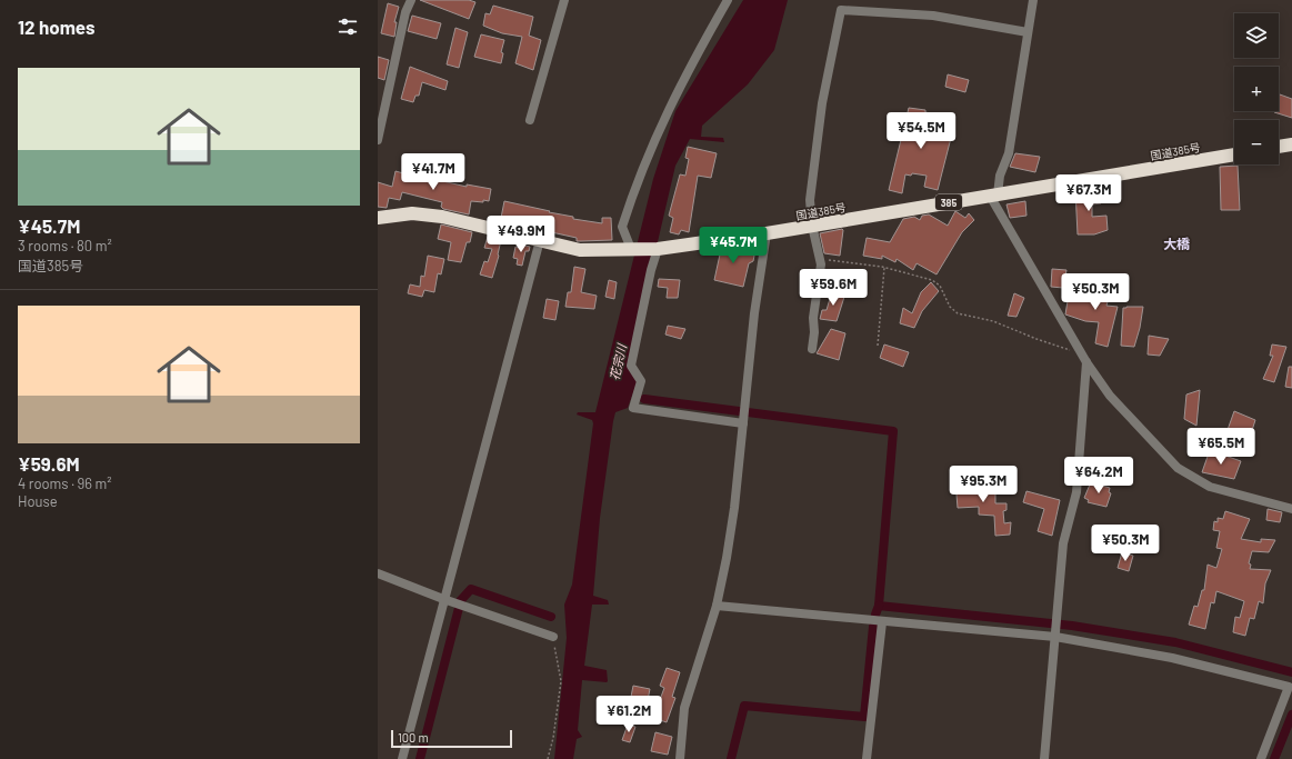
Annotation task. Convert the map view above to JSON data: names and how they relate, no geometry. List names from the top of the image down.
{
  "streets": {
    "highway": ["国道385号", "385"]
  },
  "districts": ["大橋"],
  "water": ["花宗川"],
  "scale_bar": "100 m",
  "page": {
    "heading": "12 homes",
    "map_buttons": ["+", "−"],
    "list": [
      {
        "name": "¥45.7M",
        "note": "3 rooms · 80 m² · 国道385号"
      },
      {
        "name": "¥59.6M",
        "note": "4 rooms · 96 m² · House"
      }
    ],
    "price": [
      "¥54.5M",
      "¥41.7M",
      "¥67.3M",
      "¥49.9M",
      "¥45.7M",
      "¥59.6M",
      "¥50.3M",
      "¥65.5M",
      "¥64.2M",
      "¥95.3M",
      "¥50.3M",
      "¥61.2M"
    ],
    "scale": "100 m"
  }
}
